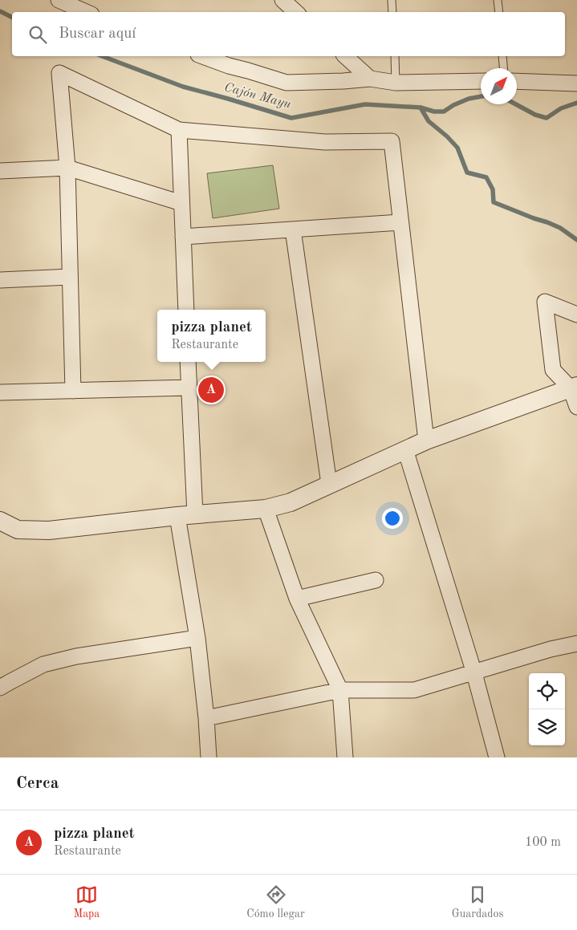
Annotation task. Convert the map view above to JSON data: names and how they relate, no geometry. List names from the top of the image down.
{
  "water": ["Cajón Mayu"],
  "north": "top right",
  "page": {
    "search": "Buscar aquí",
    "popup": ["pizza planet", "Restaurante"],
    "pins": "A",
    "heading": "Cerca",
    "list": [
      {
        "mark": "A",
        "name": "pizza planet",
        "note": "Restaurante",
        "value": "100 m"
      }
    ],
    "nav": ["Mapa", "Cómo llegar", "Guardados"]
  }
}
